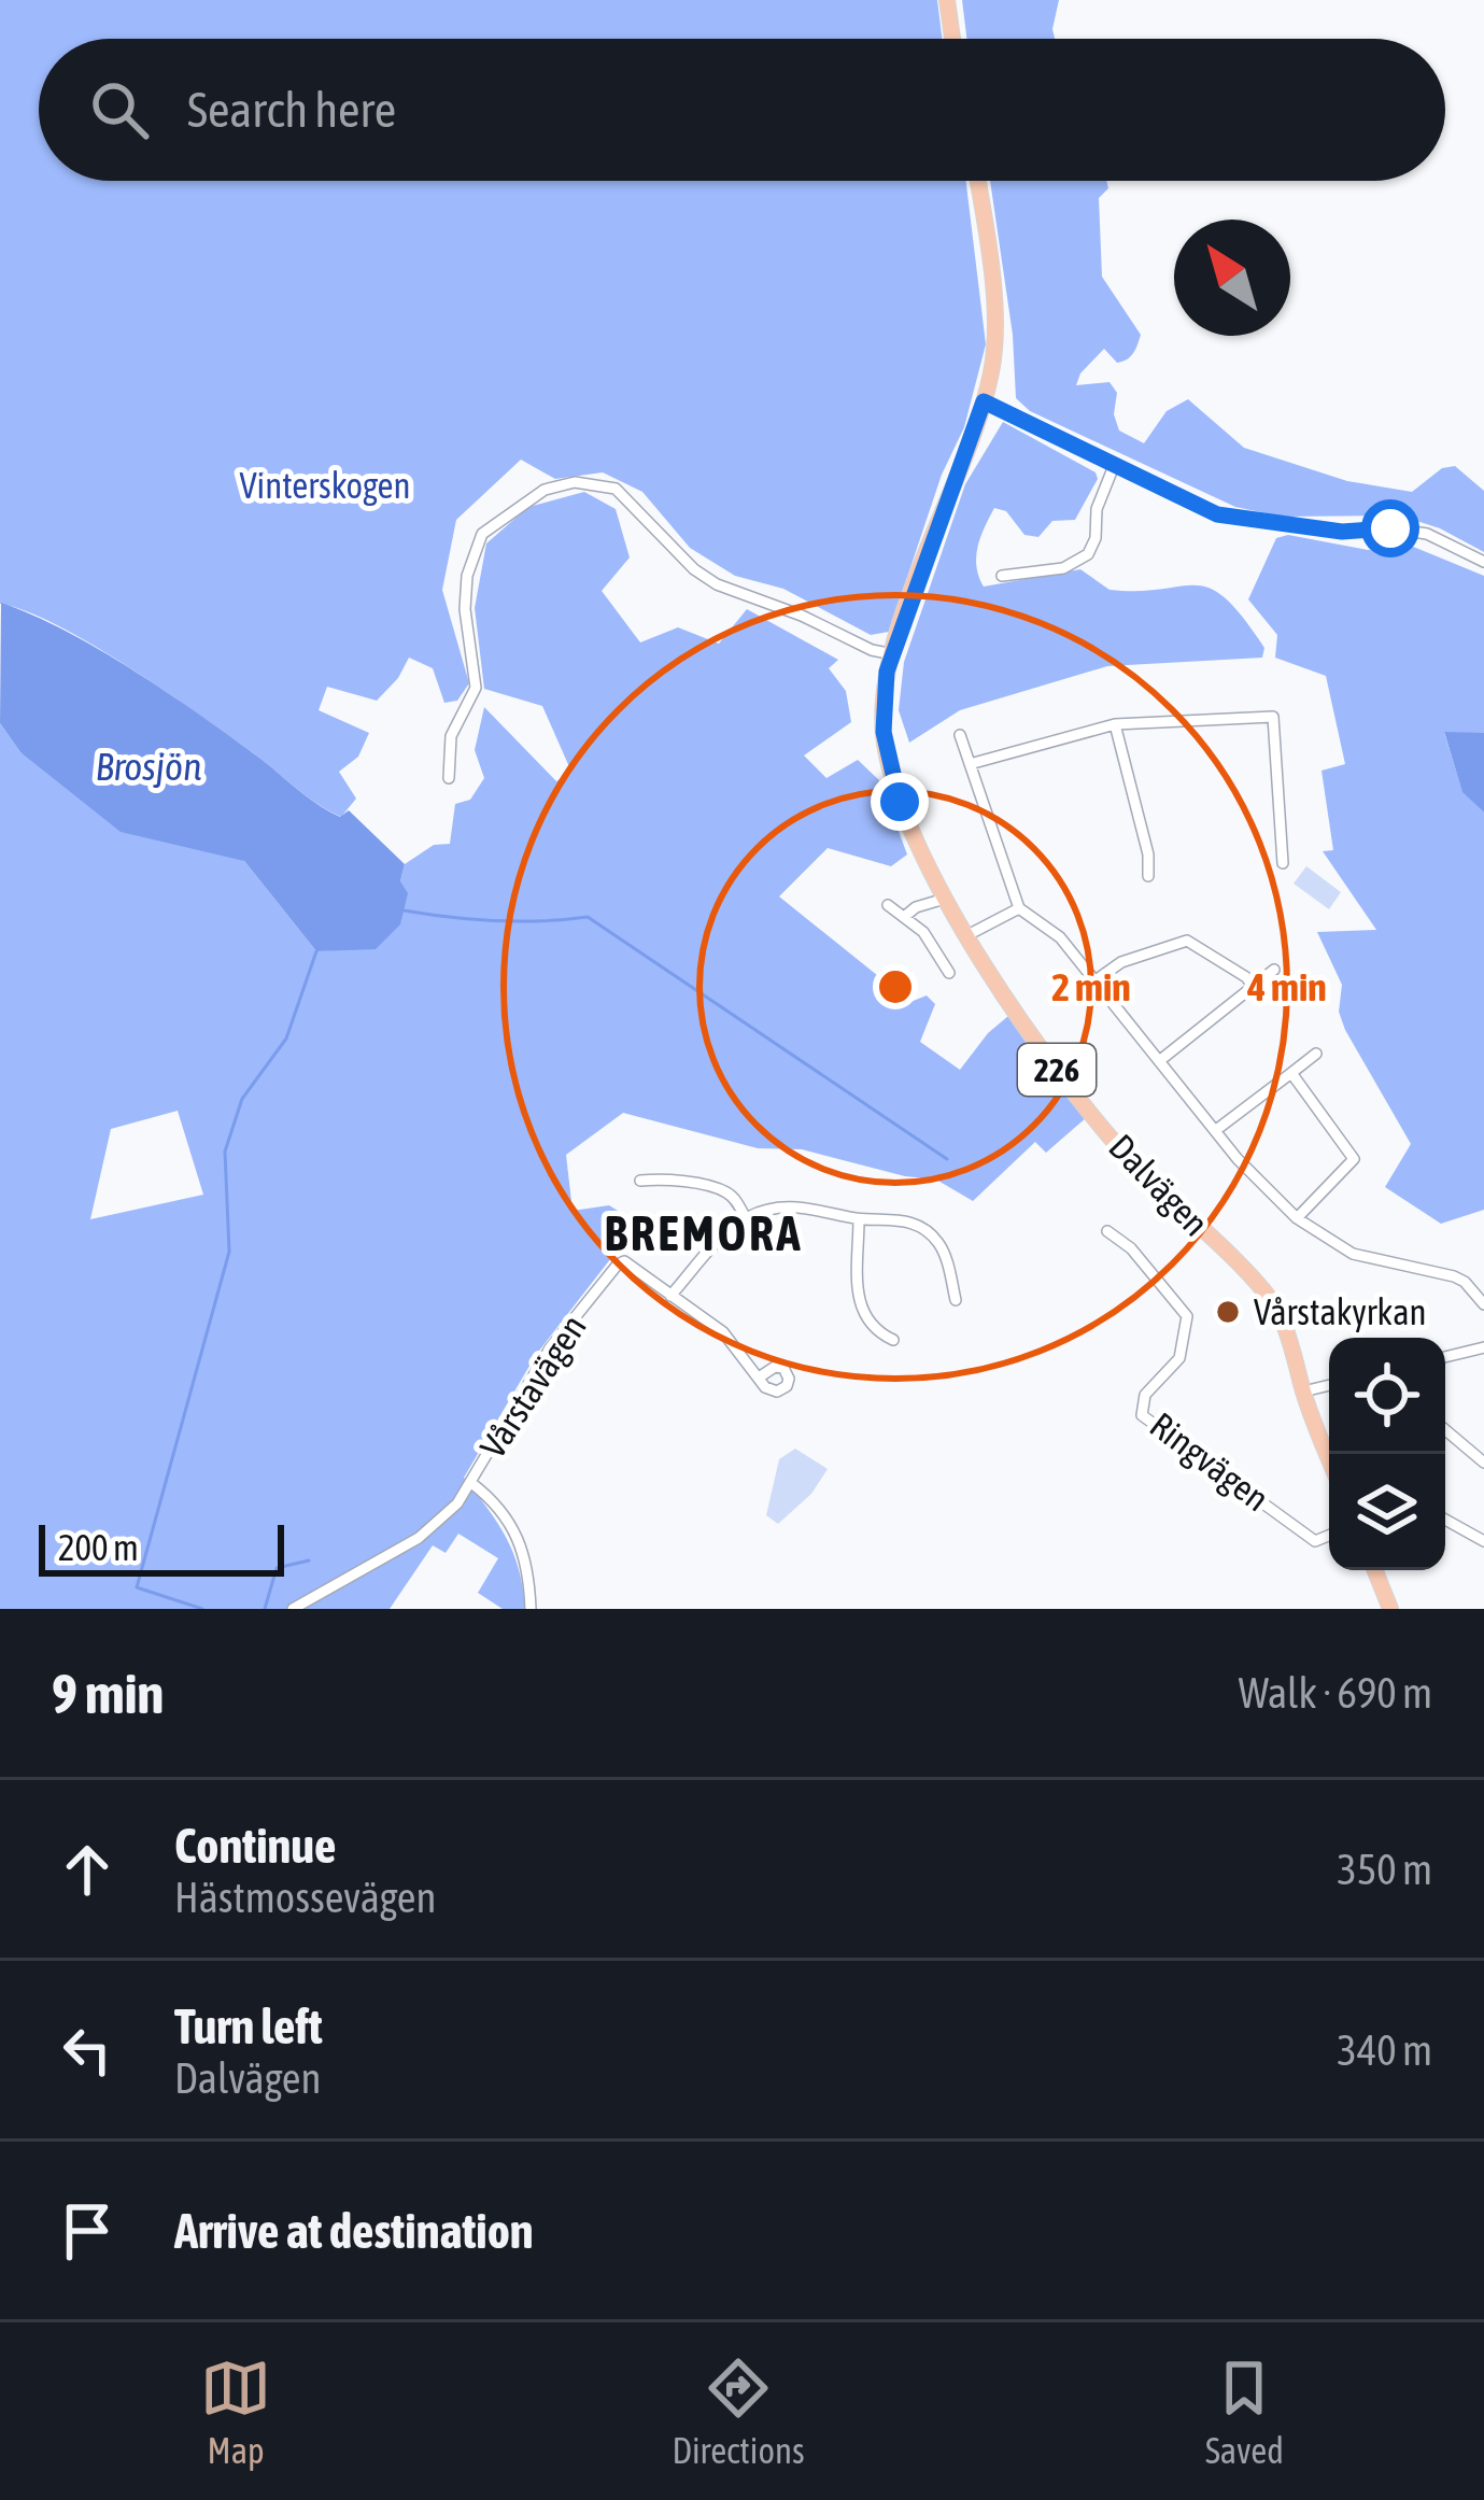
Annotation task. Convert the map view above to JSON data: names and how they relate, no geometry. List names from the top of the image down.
{
  "streets": {
    "main road": ["226", "Dalvägen"],
    "street": ["Vårstavägen", "Ringvägen"]
  },
  "districts": ["BREMORA"],
  "water": ["Brosjön"],
  "parks": ["Vinterskogen"],
  "places": ["Vårstakyrkan"],
  "scale_bar": "200 m",
  "north": "top left",
  "page": {
    "search": "Search here",
    "scale": "200 m",
    "heading": ["9 min", "Walk · 690 m"],
    "list": [
      ["Continue", "Hästmossevägen", "350 m"],
      ["Turn left", "Dalvägen", "340 m"],
      "Arrive at destination"
    ],
    "nav": ["Map", "Directions", "Saved"]
  },
  "rings": ["2 min", "4 min"]
}
